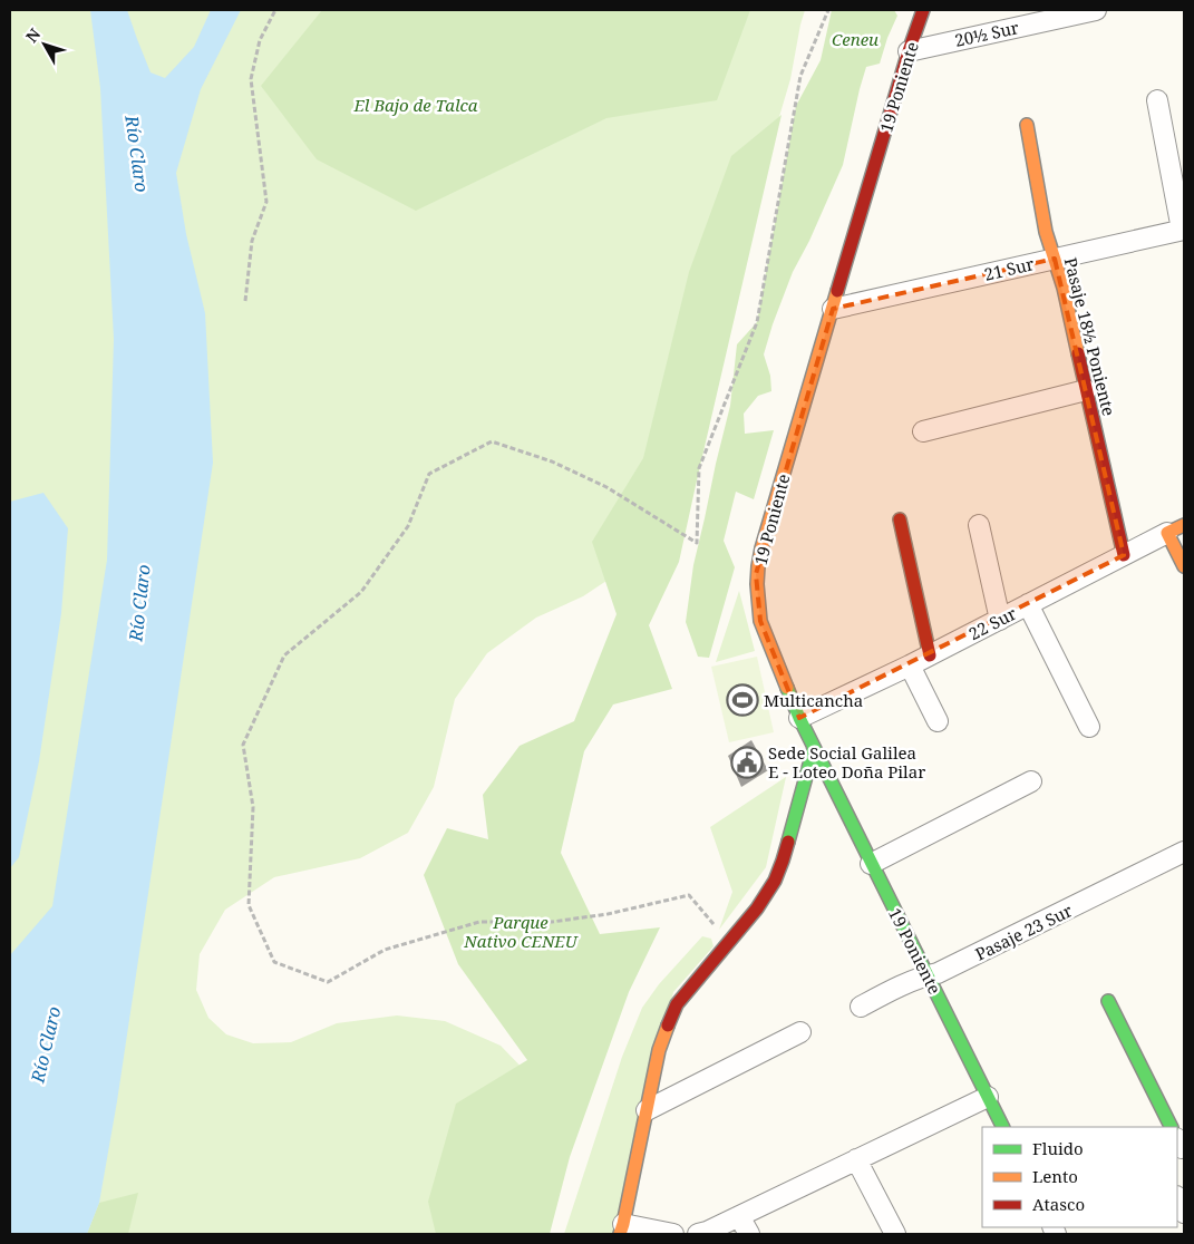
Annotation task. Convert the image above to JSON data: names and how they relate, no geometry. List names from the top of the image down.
{
  "streets": {
    "street": [
      "20½ Sur",
      "19 Poniente",
      "21 Sur",
      "Pasaje 18½ Poniente",
      "22 Sur",
      "Pasaje 23 Sur"
    ]
  },
  "crossings": [
    ["20½ Sur", "19 Poniente"],
    ["19 Poniente", "21 Sur"],
    ["19 Poniente", "22 Sur"],
    ["19 Poniente", "Pasaje 23 Sur"],
    ["21 Sur", "Pasaje 18½ Poniente"],
    ["Pasaje 18½ Poniente", "22 Sur"]
  ],
  "water": ["Río Claro"],
  "parks": ["Ceneu", "El Bajo de Talca", "Parque Nativo CENEU"],
  "places": {
    "sports": ["Multicancha"],
    "public building": ["Sede Social Galilea E - Loteo Doña Pilar"]
  },
  "legend": ["Fluido", "Lento", "Atasco"],
  "north": "top left"
}
